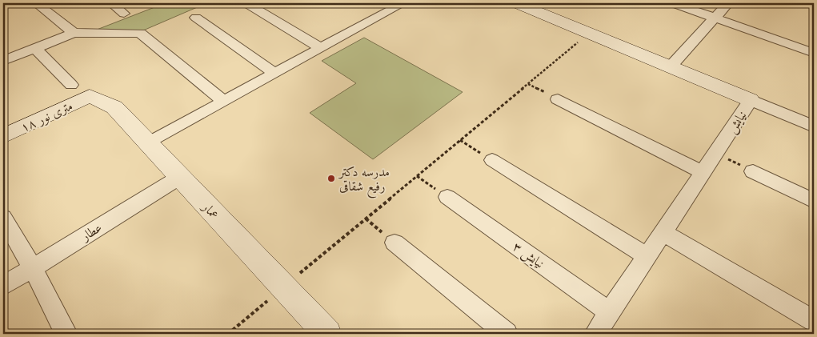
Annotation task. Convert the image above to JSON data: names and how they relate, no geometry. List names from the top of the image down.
{
  "streets": {
    "street": [
      "۱۸ متری نور",
      "نیایش",
      "عمار",
      "عطار",
      "نیایش ۳"
    ]
  },
  "crossings": [
    ["۱۸ متری نور", "عمار"],
    ["نیایش", "نیایش ۳"],
    ["عمار", "عطار"]
  ],
  "places": ["مدرسه دکتر رفیع شقاقی"]
}
